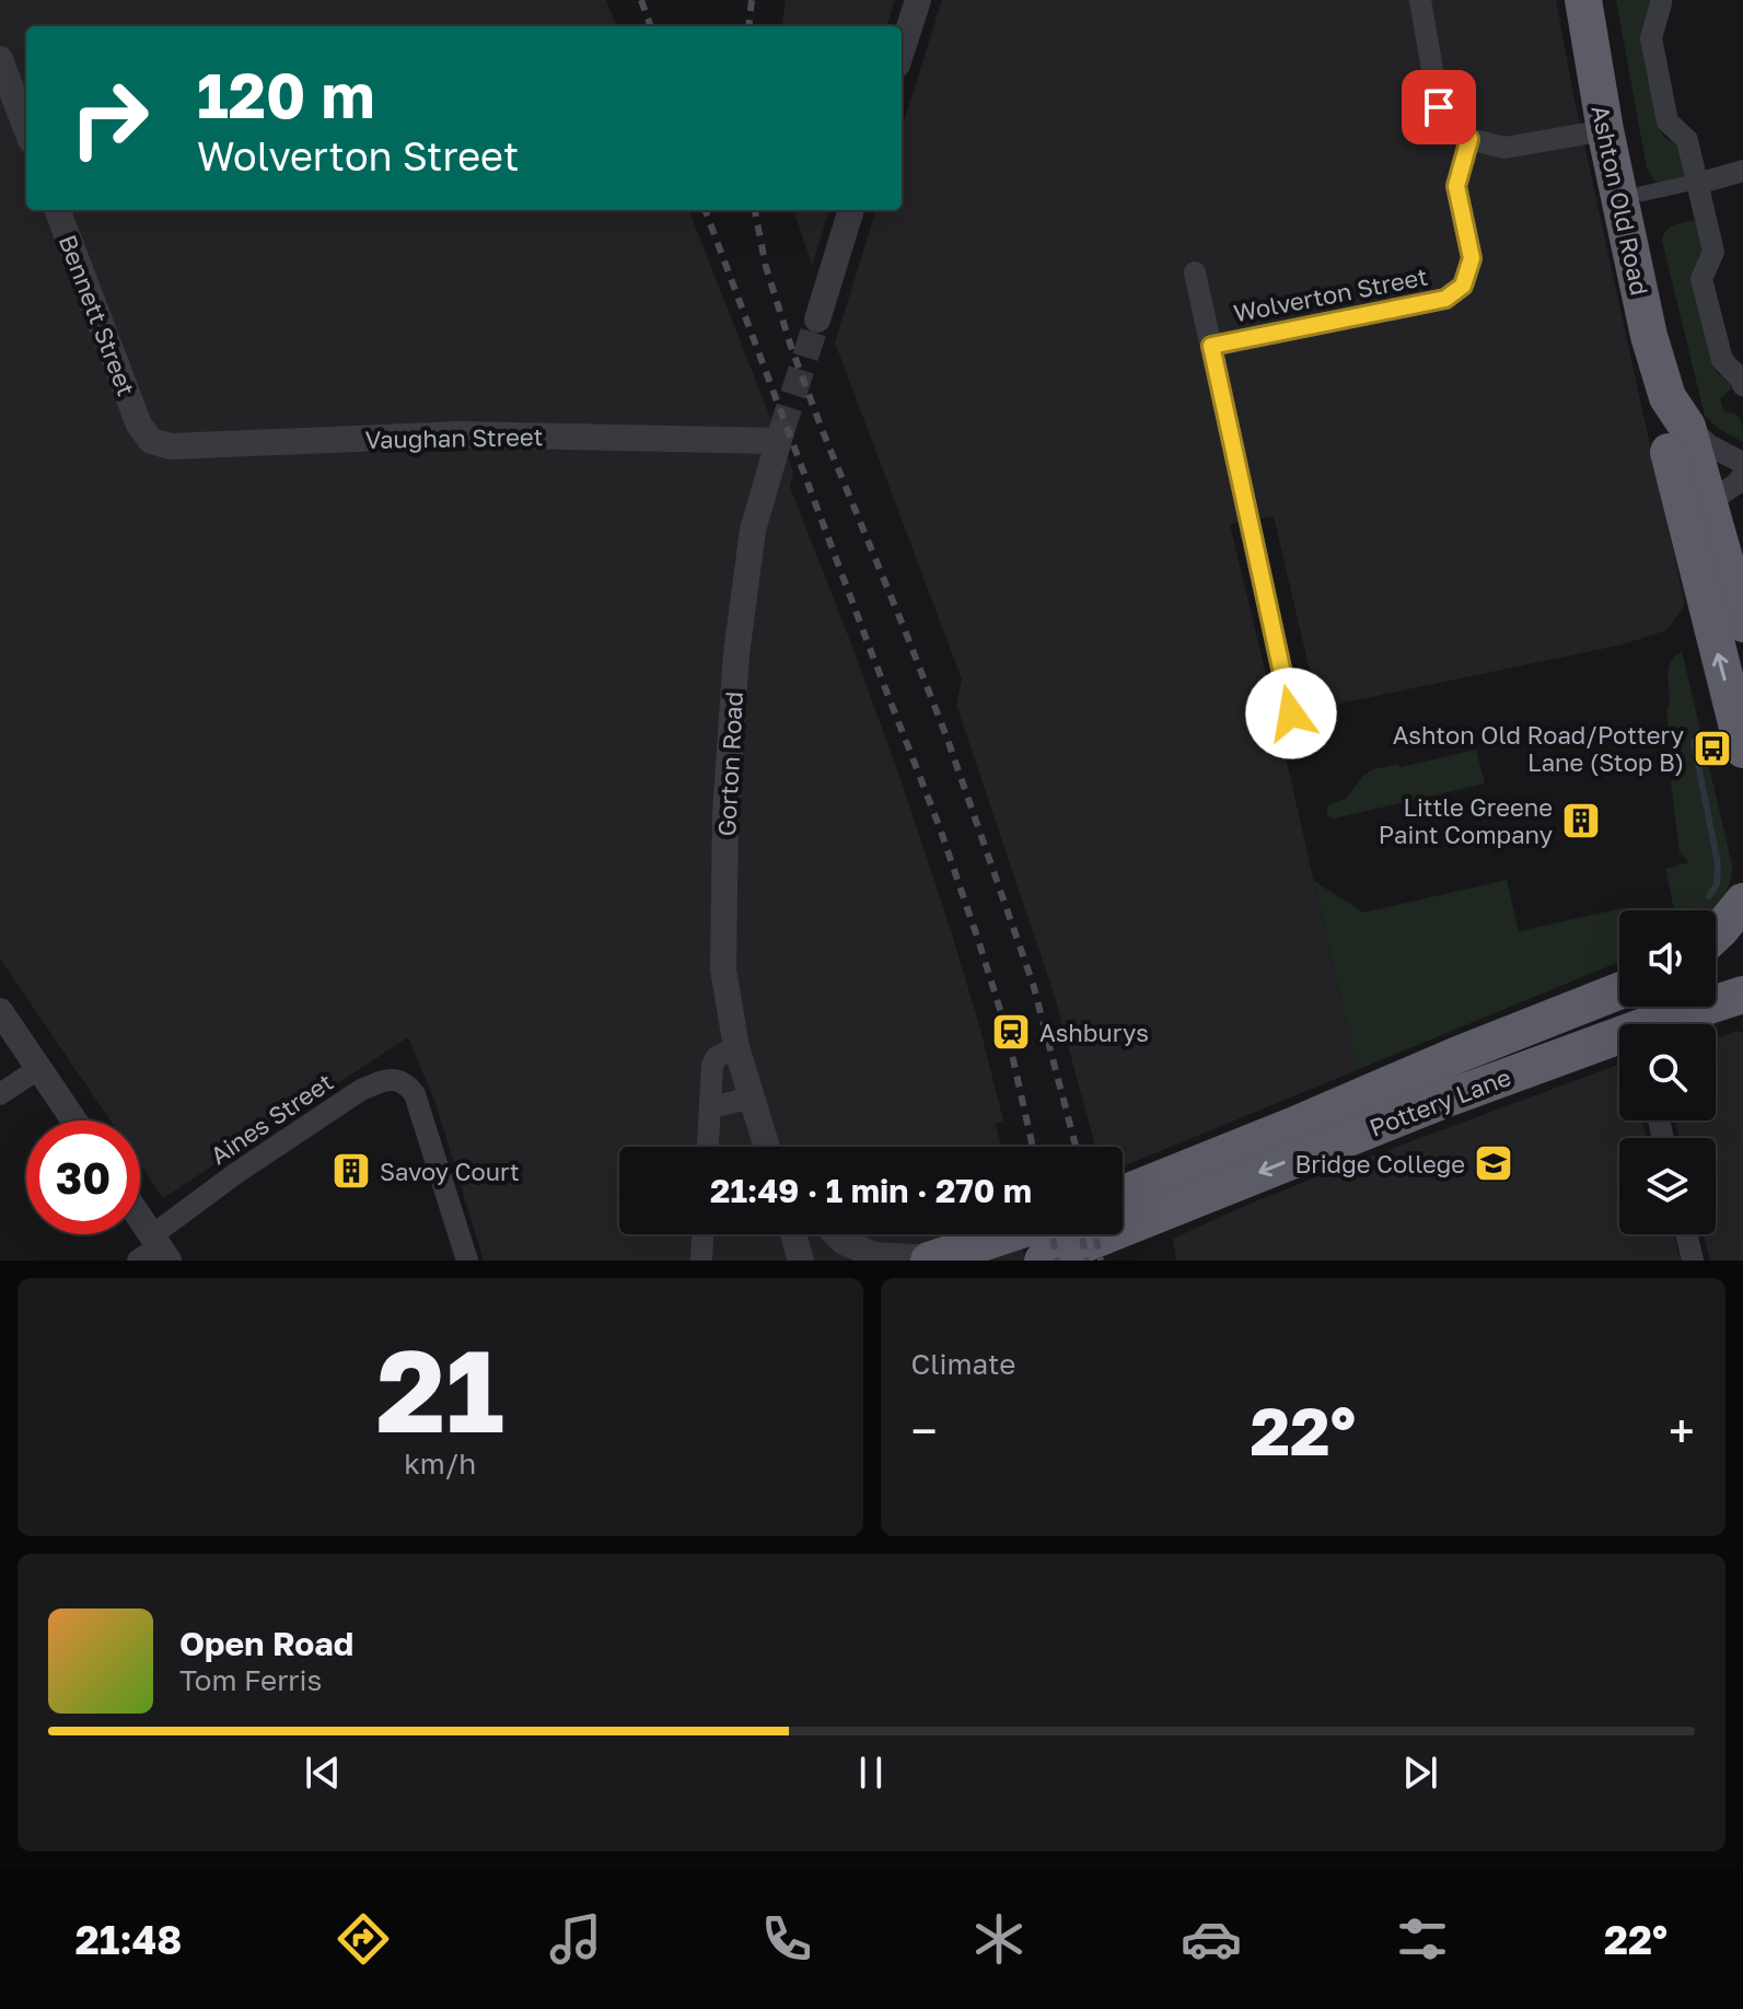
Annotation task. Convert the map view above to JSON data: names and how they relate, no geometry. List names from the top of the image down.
{
  "streets": {
    "highway": ["Ashton Old Road", "Pottery Lane"],
    "street": [
      "Wolverton Street",
      "Bennett Street",
      "Vaughan Street",
      "Gorton Road",
      "Aines Street"
    ]
  },
  "crossings": [
    ["Bennett Street", "Vaughan Street"],
    ["Vaughan Street", "Gorton Road"]
  ],
  "places": {
    "bus stop": ["Ashton Old Road/Pottery Lane (Stop B)"],
    "building": ["Little Greene Paint Company", "Savoy Court"],
    "station": ["Ashburys"],
    "school or university": ["Bridge College"]
  },
  "page": {
    "turn": ["120 m", "Wolverton Street"],
    "limit": "30",
    "trip": "21:49 · 1 min · 270 m",
    "tile": [
      ["21", "km/h"],
      "Climate"
    ],
    "heat": ["−", "22°", "+"],
    "song": ["Open Road", "Tom Ferris"],
    "tabs": ["21:48", "22°"]
  }
}
